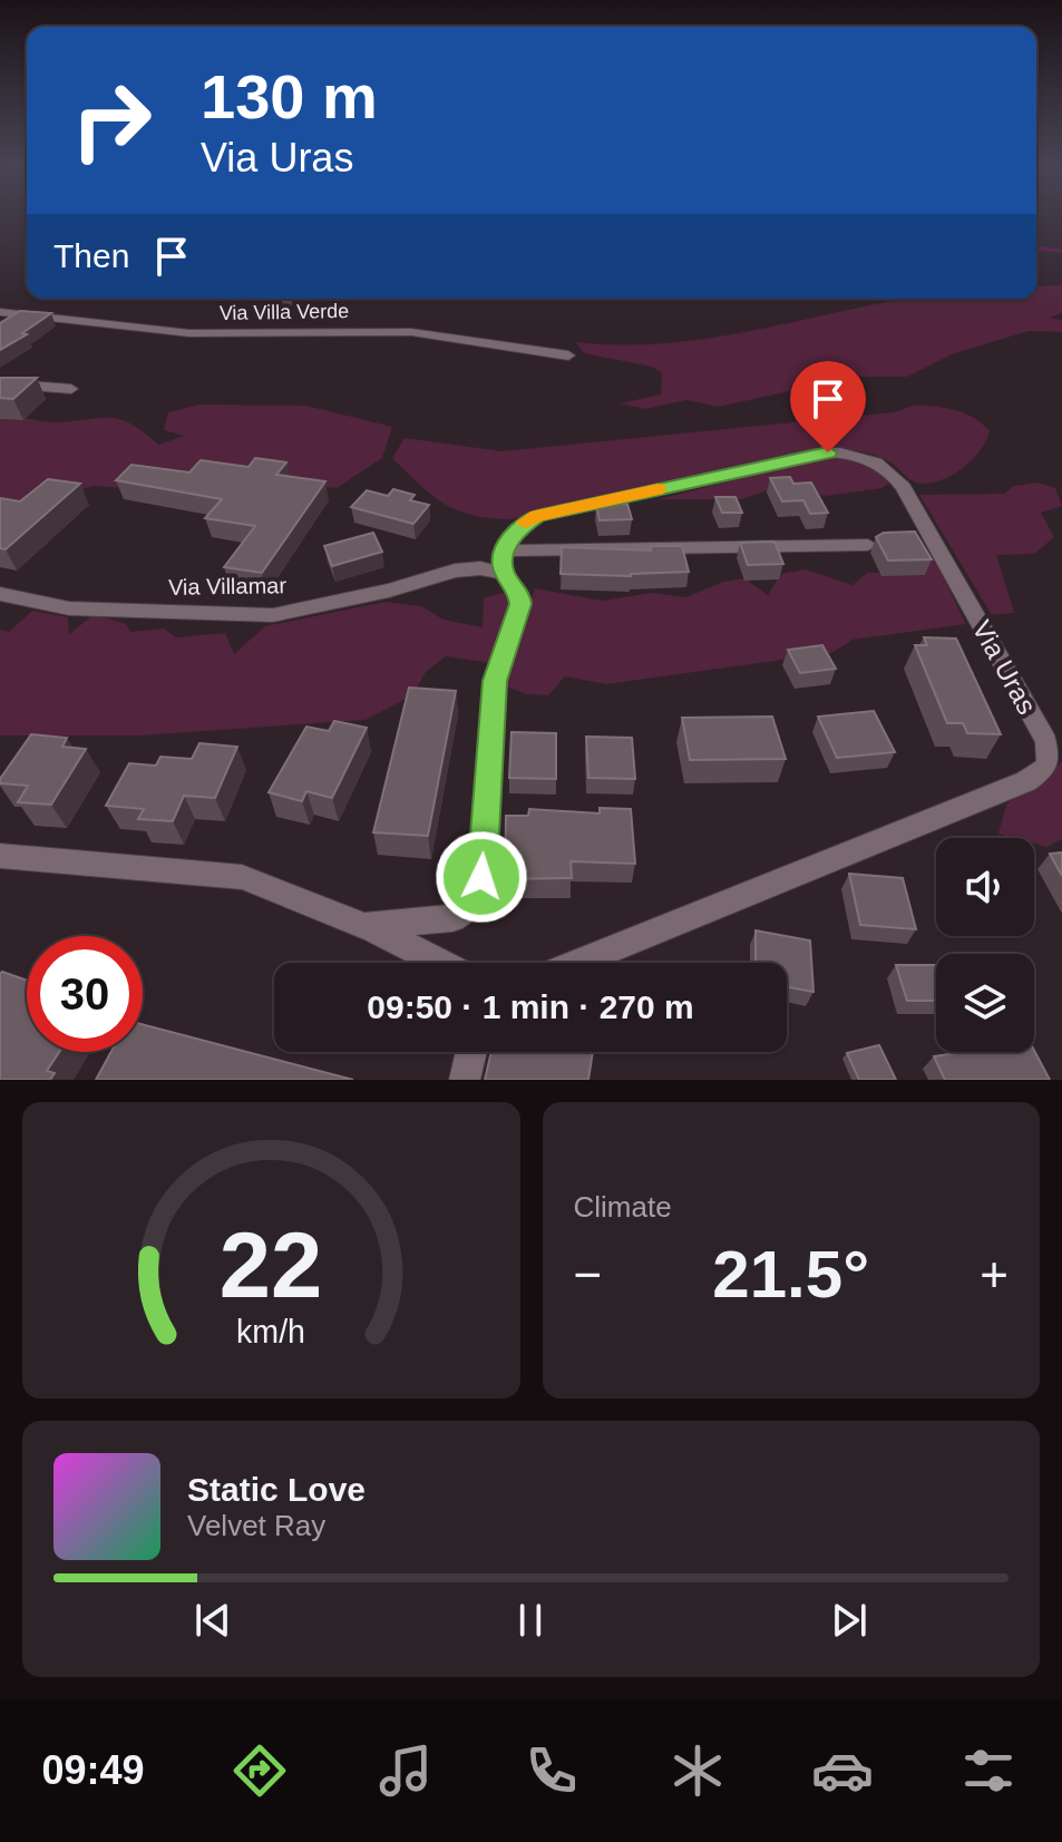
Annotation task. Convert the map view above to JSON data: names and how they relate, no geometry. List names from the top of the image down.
{
  "streets": {
    "street": ["Via Villa Verde", "Via Villamar", "Via Uras"]
  },
  "crossings": [
    ["Via Villamar", "Via Uras"]
  ],
  "page": {
    "turn": ["130 m", "Via Uras"],
    "then": "Then",
    "limit": "30",
    "trip": "09:50 · 1 min · 270 m",
    "tile": "Climate",
    "heat": ["−", "21.5°", "+"],
    "song": ["Static Love", "Velvet Ray"],
    "tabs": "09:49",
    "gauge": ["22", "km/h"]
  }
}
